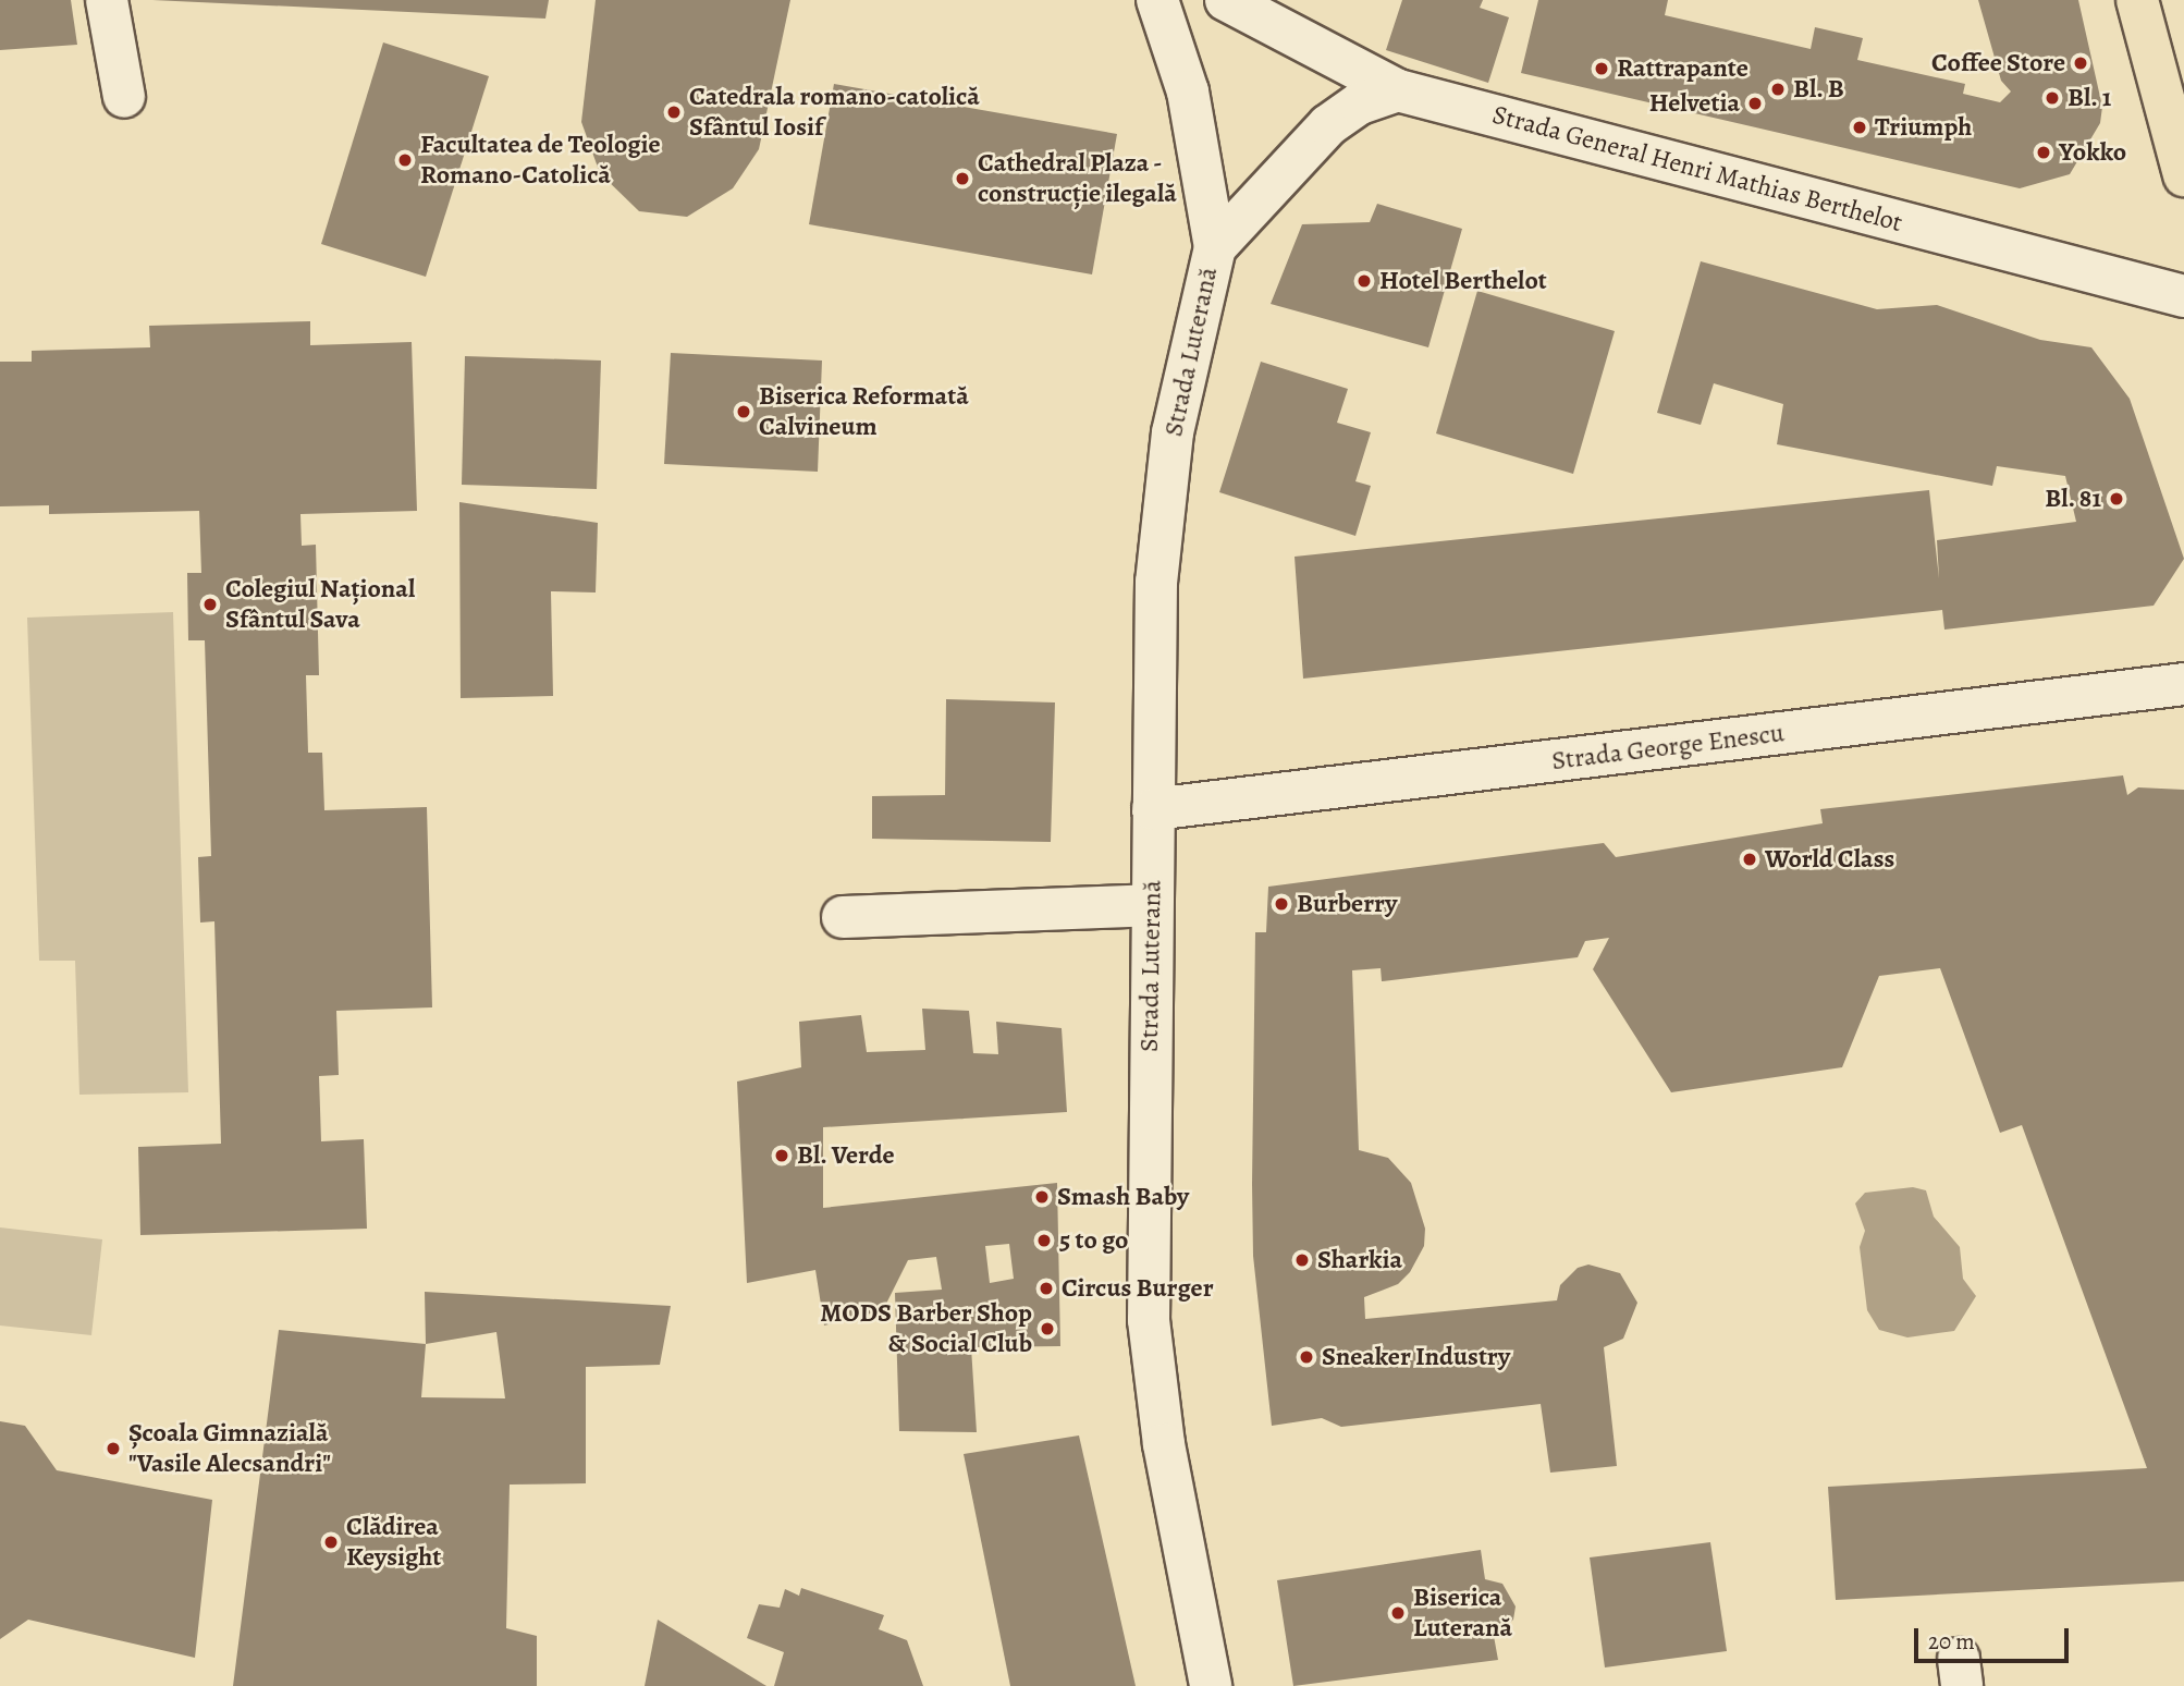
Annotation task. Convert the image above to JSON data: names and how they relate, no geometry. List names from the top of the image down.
{
  "streets": {
    "street": ["Strada General Henri Mathias Berthelot", "Strada Luterană", "Strada George Enescu"]
  },
  "crossings": [
    ["Strada General Henri Mathias Berthelot", "Strada Luterană"],
    ["Strada Luterană", "Strada George Enescu"]
  ],
  "places": [
    "Coffee Store",
    "Rattrapante",
    "Bl. B",
    "Bl. 1",
    "Helvetia",
    "Catedrala romano-catolică Sfântul Iosif",
    "Triumph",
    "Yokko",
    "Facultatea de Teologie Romano-Catolică",
    "Cathedral Plaza - construcție ilegală",
    "Hotel Berthelot",
    "Biserica Reformată Calvineum",
    "Bl. 81",
    "Colegiul Național Sfântul Sava",
    "World Class",
    "Burberry",
    "Bl. Verde",
    "Smash Baby",
    "5 to go",
    "Sharkia",
    "Circus Burger",
    "MODS Barber Shop & Social Club",
    "Sneaker Industry",
    "Școala Gimnazială \"Vasile Alecsandri\"",
    "Clădirea Keysight",
    "Biserica Luterană"
  ],
  "scale_bar": "20 m"
}
